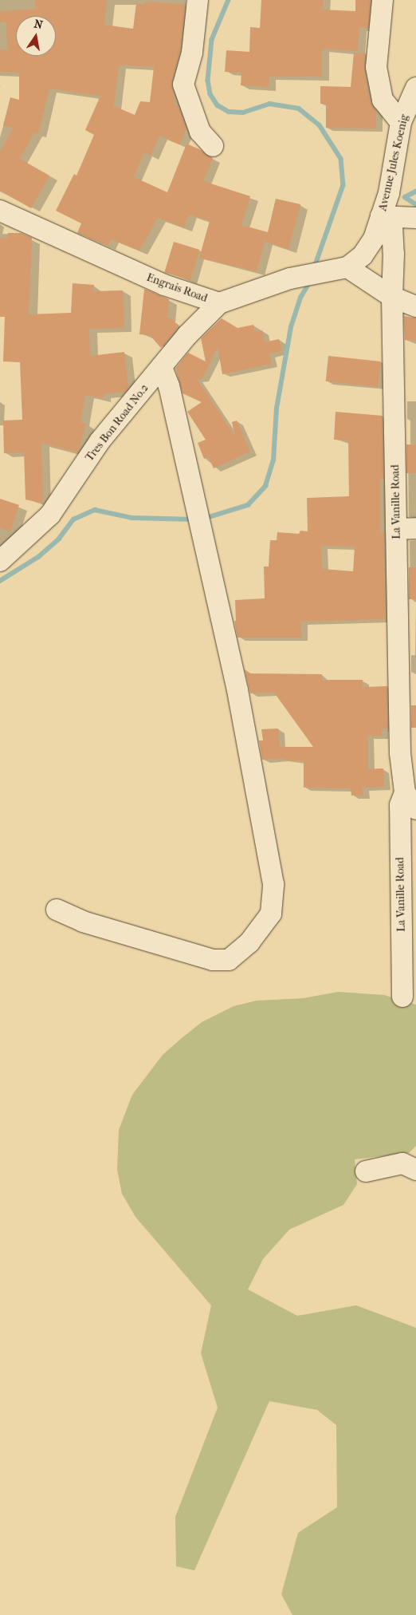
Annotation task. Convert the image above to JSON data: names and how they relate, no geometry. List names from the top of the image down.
{
  "streets": {
    "street": [
      "Avenue Jules Koenig",
      "Engrais Road",
      "Tres Bon Road No.2",
      "La Vanille Road"
    ]
  },
  "crossings": [
    ["Avenue Jules Koenig", "Engrais Road"],
    ["Avenue Jules Koenig", "La Vanille Road"],
    ["Engrais Road", "Tres Bon Road No.2"]
  ],
  "north": "top"
}
